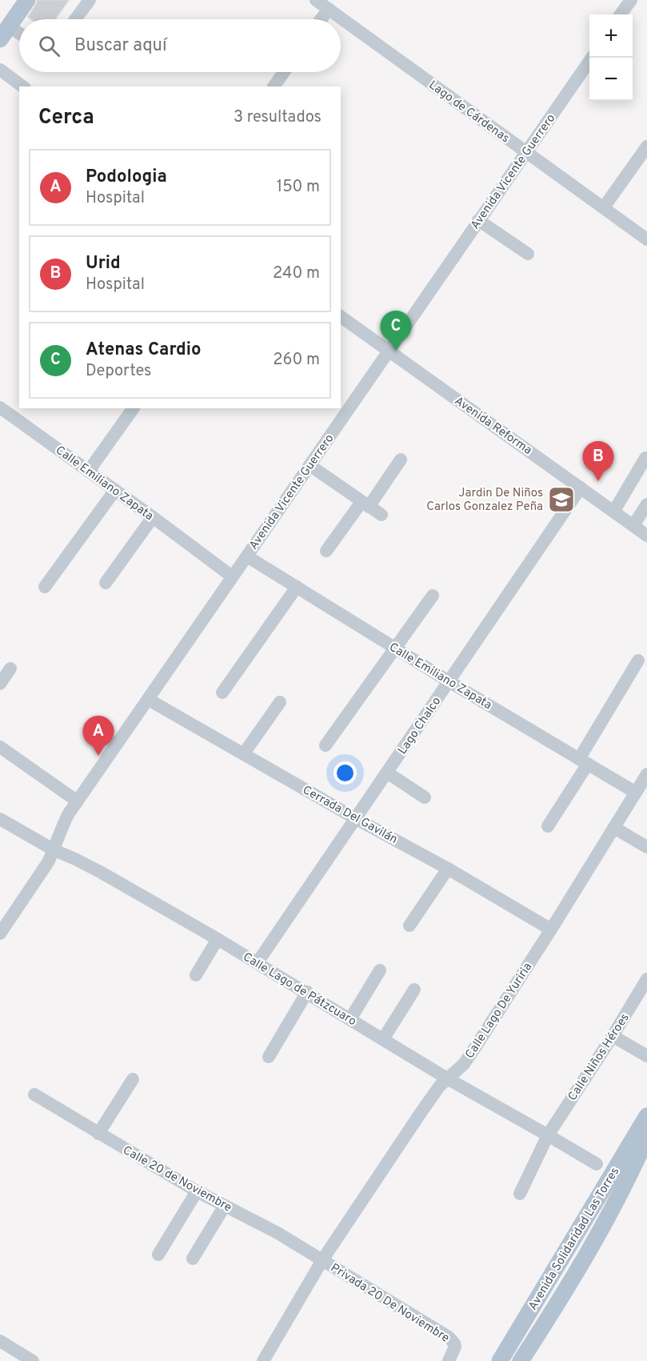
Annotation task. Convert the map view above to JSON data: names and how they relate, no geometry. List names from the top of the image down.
{
  "streets": {
    "main road": ["Avenida Solidaridad Las Torres"],
    "street": [
      "Lago de Cárdenas",
      "Avenida Vicente Guerrero",
      "Avenida Reforma",
      "Calle Emiliano Zapata",
      "Lago Chalco",
      "Cerrada Del Gavilán",
      "Calle Lago de Pátzcuaro",
      "Calle Lago De Yuriria",
      "Calle Niños Héroes",
      "Calle 20 de Noviembre",
      "Privada 20 De Noviembre"
    ]
  },
  "crossings": [
    ["Lago de Cárdenas", "Avenida Vicente Guerrero"],
    ["Avenida Vicente Guerrero", "Avenida Reforma"],
    ["Avenida Vicente Guerrero", "Calle Emiliano Zapata"],
    ["Avenida Vicente Guerrero", "Cerrada Del Gavilán"],
    ["Avenida Vicente Guerrero", "Calle Lago de Pátzcuaro"],
    ["Avenida Reforma", "Lago Chalco"],
    ["Calle Emiliano Zapata", "Lago Chalco"],
    ["Calle Emiliano Zapata", "Calle Lago De Yuriria"],
    ["Lago Chalco", "Cerrada Del Gavilán"],
    ["Lago Chalco", "Calle Lago de Pátzcuaro"],
    ["Cerrada Del Gavilán", "Calle Lago De Yuriria"],
    ["Calle Lago de Pátzcuaro", "Calle Lago De Yuriria"],
    ["Calle Lago de Pátzcuaro", "Calle Niños Héroes"],
    ["Calle Lago De Yuriria", "Calle 20 de Noviembre"],
    ["Calle Lago De Yuriria", "Privada 20 De Noviembre"],
    ["Calle 20 de Noviembre", "Privada 20 De Noviembre"]
  ],
  "places": {
    "school or university": ["Jardin De Niños Carlos Gonzalez Peña"]
  },
  "page": {
    "map_buttons": ["+", "−"],
    "search": "Buscar aquí",
    "heading": ["Cerca", "3 resultados"],
    "list": [
      {
        "mark": "A",
        "name": "Podologia",
        "note": "Hospital",
        "value": "150 m"
      },
      {
        "mark": "B",
        "name": "Urid",
        "note": "Hospital",
        "value": "240 m"
      },
      {
        "mark": "C",
        "name": "Atenas Cardio",
        "note": "Deportes",
        "value": "260 m"
      }
    ],
    "pins": ["C", "B", "A"]
  }
}
